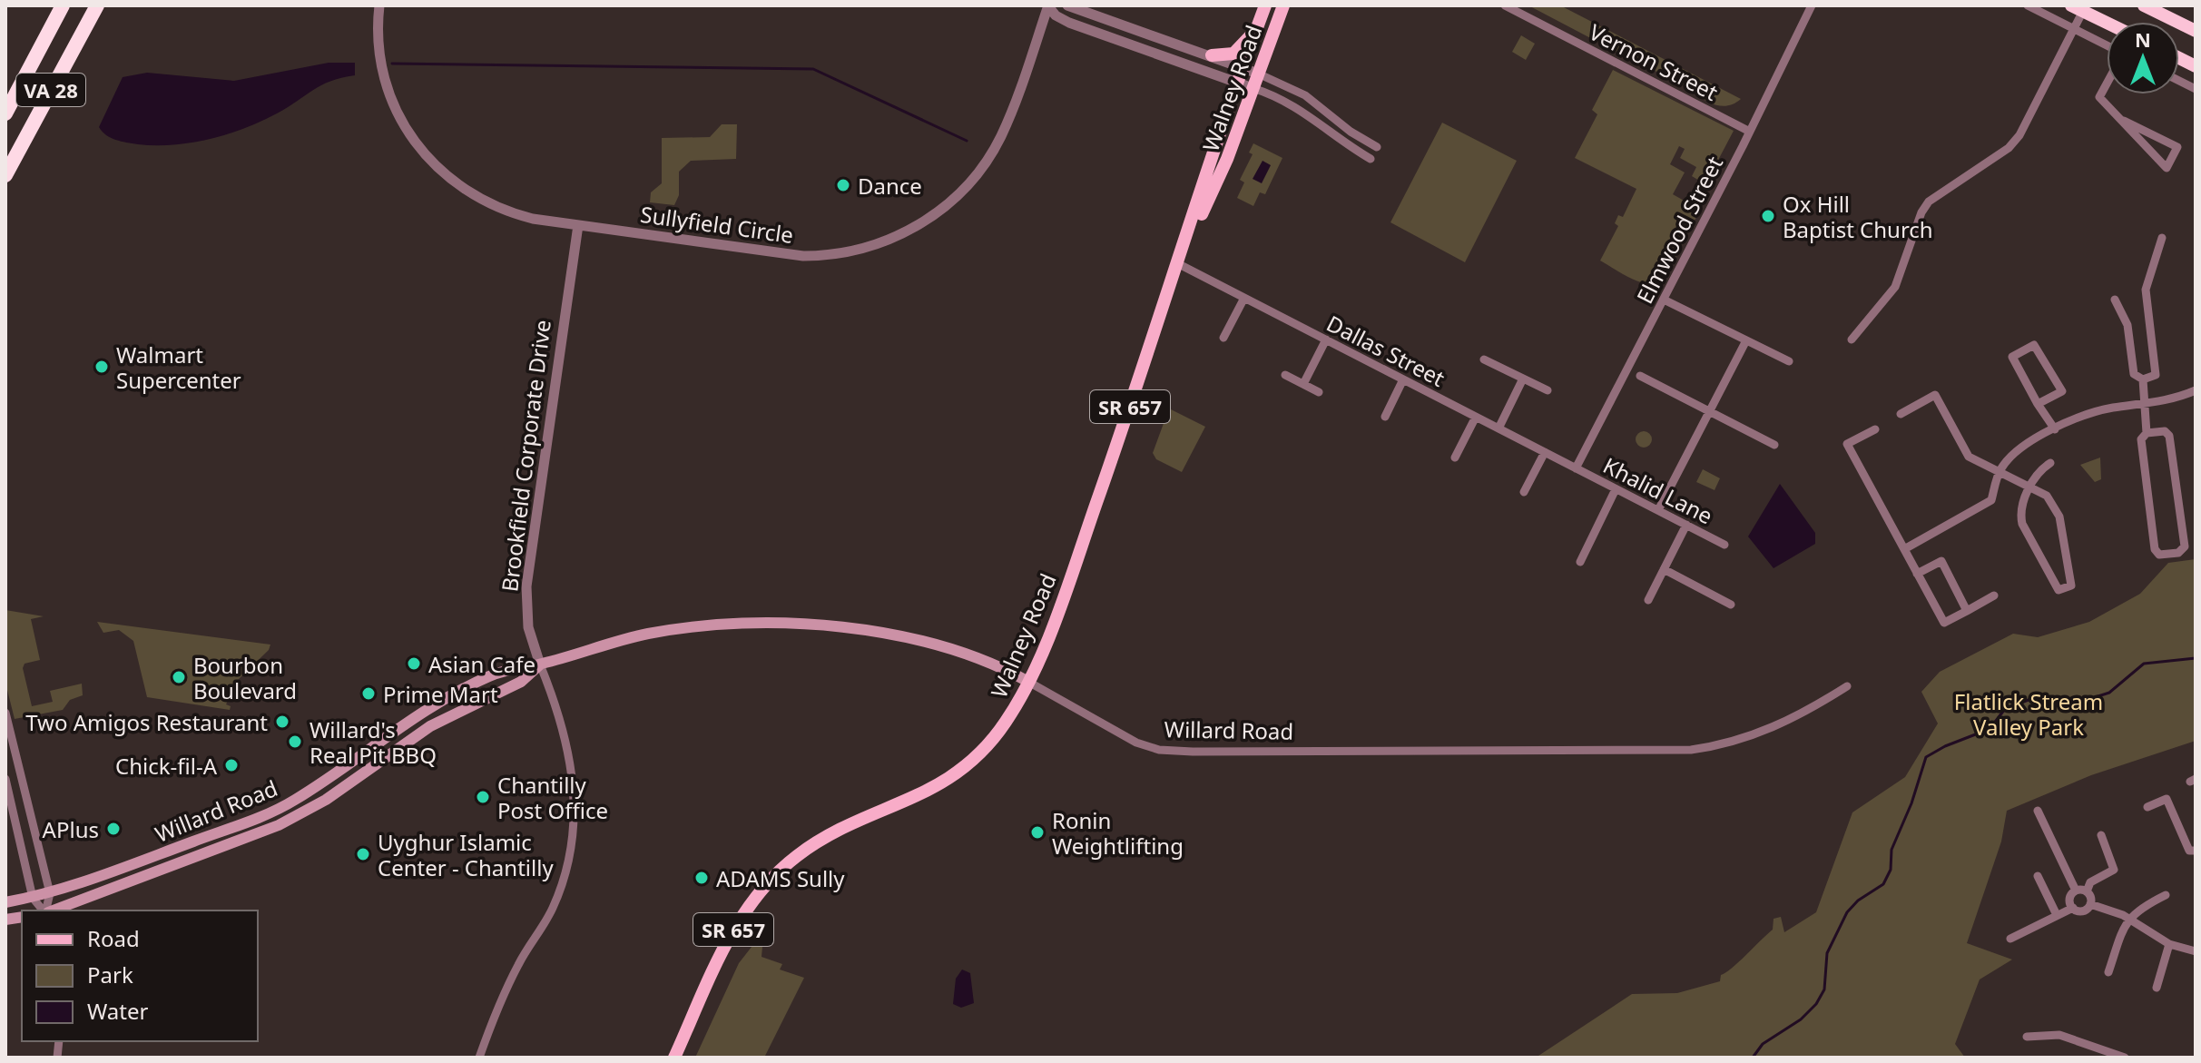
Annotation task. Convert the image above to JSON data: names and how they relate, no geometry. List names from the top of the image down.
{
  "streets": {
    "highway": ["VA 28"],
    "main road": ["Walney Road", "SR 657", "Willard Road"],
    "street": [
      "Vernon Street",
      "Sullyfield Circle",
      "Elmwood Street",
      "Dallas Street",
      "Brookfield Corporate Drive",
      "Khalid Lane"
    ]
  },
  "crossings": [
    ["Vernon Street", "Elmwood Street"],
    ["Walney Road", "Dallas Street"],
    ["Walney Road", "Willard Road"],
    ["Sullyfield Circle", "Brookfield Corporate Drive"],
    ["Elmwood Street", "Dallas Street"],
    ["Elmwood Street", "Khalid Lane"],
    ["Dallas Street", "Khalid Lane"],
    ["Brookfield Corporate Drive", "Willard Road"]
  ],
  "parks": ["Flatlick Stream Valley Park"],
  "places": [
    "Dance",
    "Ox Hill Baptist Church",
    "Walmart Supercenter",
    "Asian Cafe",
    "Bourbon Boulevard",
    "Prime Mart",
    "Two Amigos Restaurant",
    "Willard's Real Pit BBQ",
    "Chick-fil-A",
    "Chantilly Post Office",
    "APlus",
    "Ronin Weightlifting",
    "Uyghur Islamic Center - Chantilly",
    "ADAMS Sully"
  ],
  "legend": ["Road", "Park", "Water"],
  "north": "top"
}
